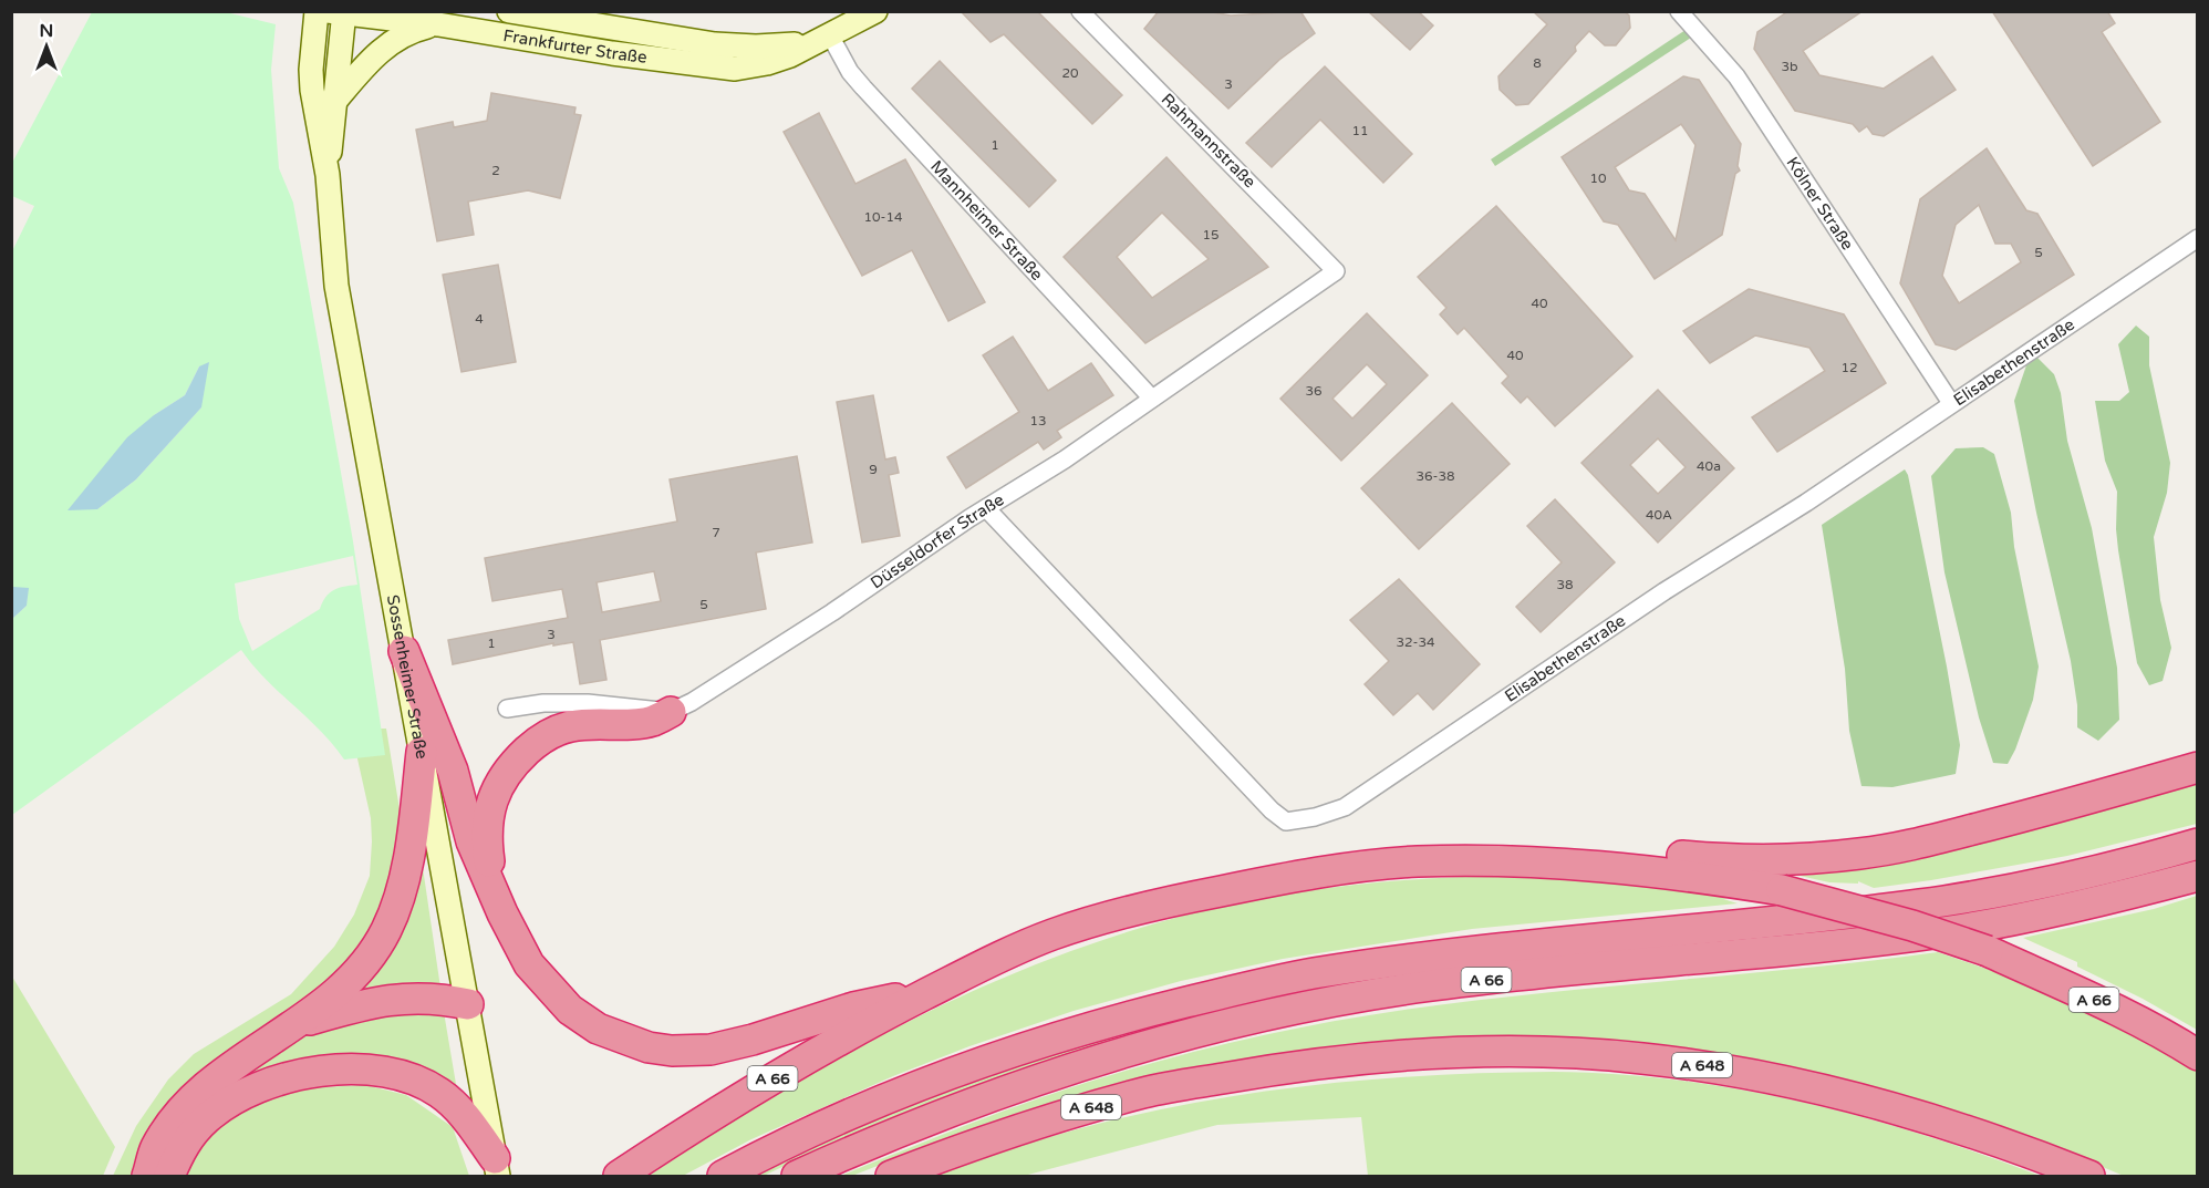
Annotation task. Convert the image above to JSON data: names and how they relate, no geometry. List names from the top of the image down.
{
  "streets": {
    "highway": ["A 66", "A 648"],
    "main road": ["Frankfurter Straße", "Sossenheimer Straße"],
    "street": [
      "Rahmannstraße",
      "Kölner Straße",
      "Mannheimer Straße",
      "Elisabethenstraße",
      "Düsseldorfer Straße"
    ]
  },
  "crossings": [
    ["Frankfurter Straße", "Mannheimer Straße"],
    ["Frankfurter Straße", "Sossenheimer Straße"],
    ["Rahmannstraße", "Düsseldorfer Straße"],
    ["Kölner Straße", "Elisabethenstraße"],
    ["Mannheimer Straße", "Düsseldorfer Straße"],
    ["Elisabethenstraße", "Düsseldorfer Straße"]
  ],
  "house_numbers": [
    "8",
    "3b",
    "20",
    "3",
    "11",
    "1",
    "2",
    "10",
    "10-14",
    "15",
    "5",
    "40",
    "4",
    "40",
    "12",
    "36",
    "13",
    "40a",
    "9",
    "36-38",
    "40A",
    "7",
    "38",
    "5",
    "3",
    "32-34",
    "1"
  ],
  "north": "top"
}
